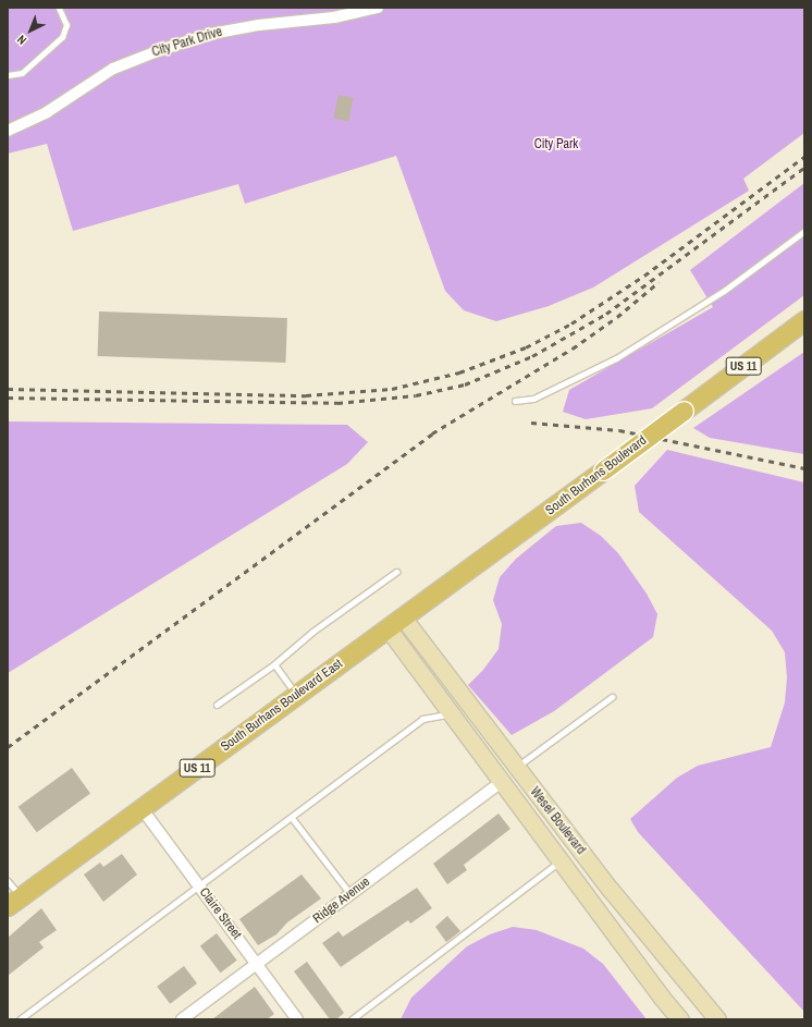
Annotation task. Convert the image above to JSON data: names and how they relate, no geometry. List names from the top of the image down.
{
  "streets": {
    "main road": [
      "US 11",
      "South Burhans Boulevard",
      "South Burhans Boulevard East",
      "Wesel Boulevard"
    ],
    "street": ["City Park Drive", "Ridge Avenue", "Claire Street"]
  },
  "crossings": [
    ["South Burhans Boulevard", "South Burhans Boulevard East"],
    ["South Burhans Boulevard", "Wesel Boulevard"],
    ["South Burhans Boulevard East", "Wesel Boulevard"],
    ["South Burhans Boulevard East", "Claire Street"],
    ["Wesel Boulevard", "Ridge Avenue"],
    ["Ridge Avenue", "Claire Street"]
  ],
  "parks": ["City Park"],
  "north": "bottom left"
}
